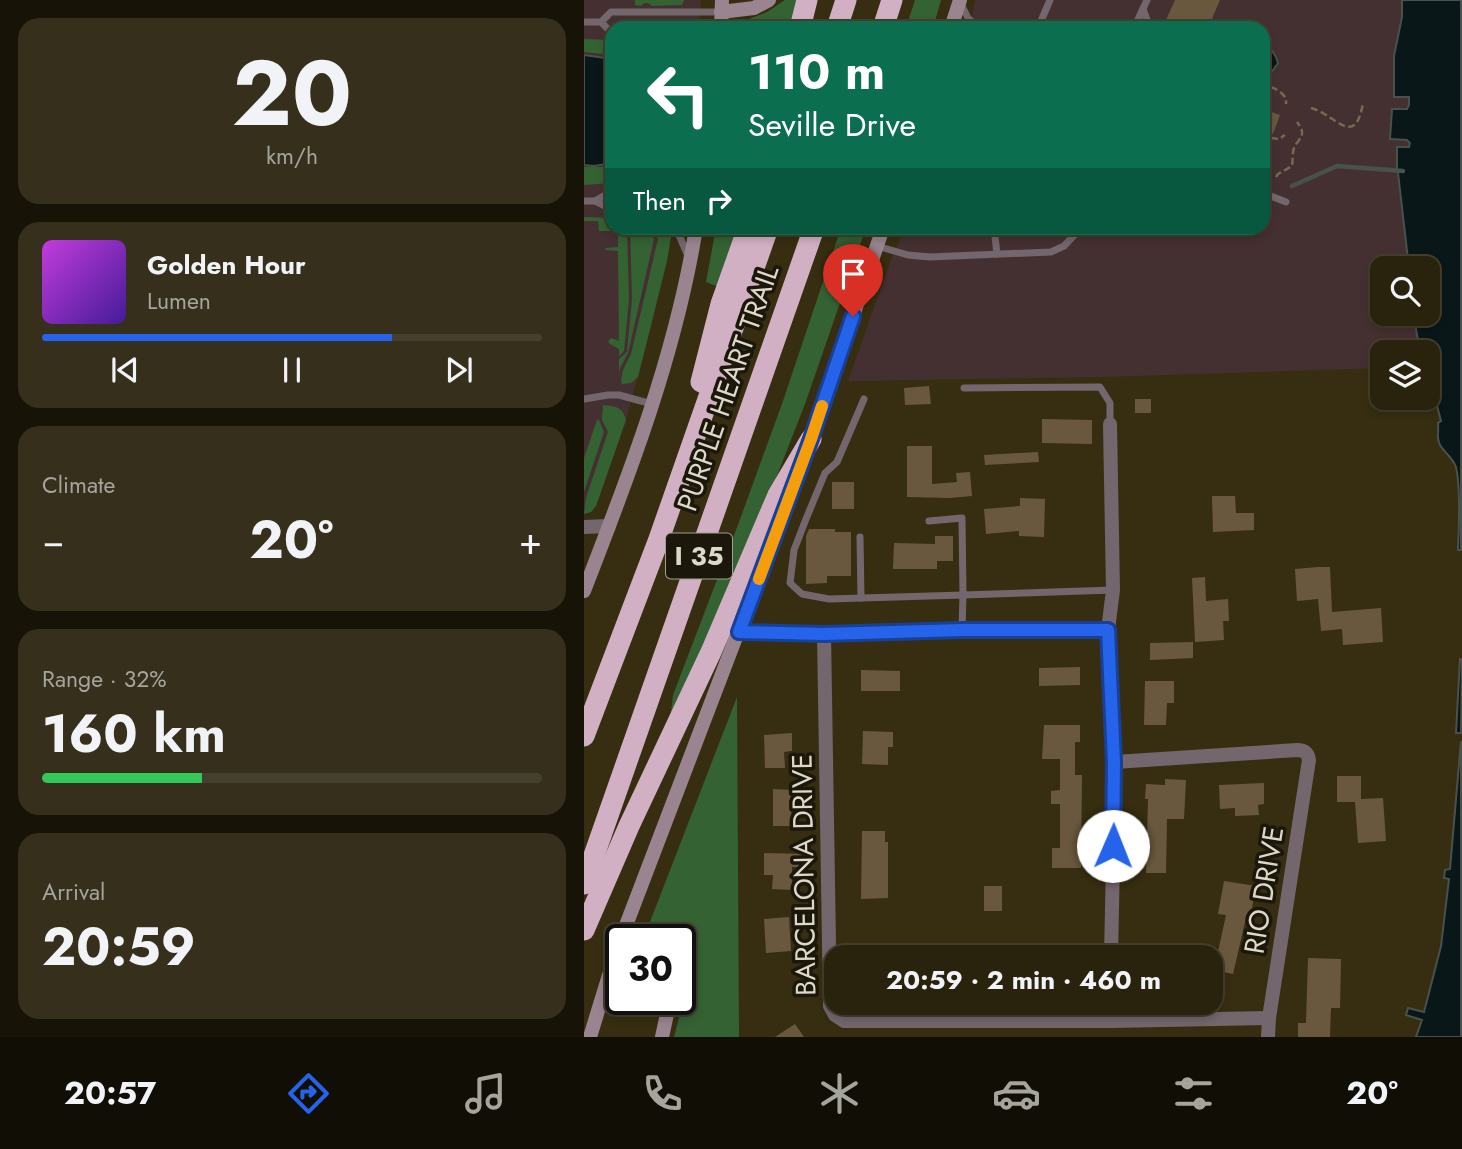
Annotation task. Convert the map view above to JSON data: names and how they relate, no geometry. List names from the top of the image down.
{
  "streets": {
    "highway": ["PURPLE HEART TRAIL", "I 35"],
    "street": ["BARCELONA DRIVE", "RIO DRIVE"]
  },
  "crossings": [
    ["BARCELONA DRIVE", "RIO DRIVE"]
  ],
  "page": {
    "tile": [
      ["20", "km/h"],
      "Climate",
      ["Range · 32%", "160 km"],
      ["Arrival", "20:59"]
    ],
    "turn": ["110 m", "Seville Drive"],
    "then": "Then",
    "song": ["Golden Hour", "Lumen"],
    "heat": ["−", "20°", "+"],
    "limit": "30",
    "trip": "20:59 · 2 min · 460 m",
    "tabs": ["20:57", "20°"]
  }
}
